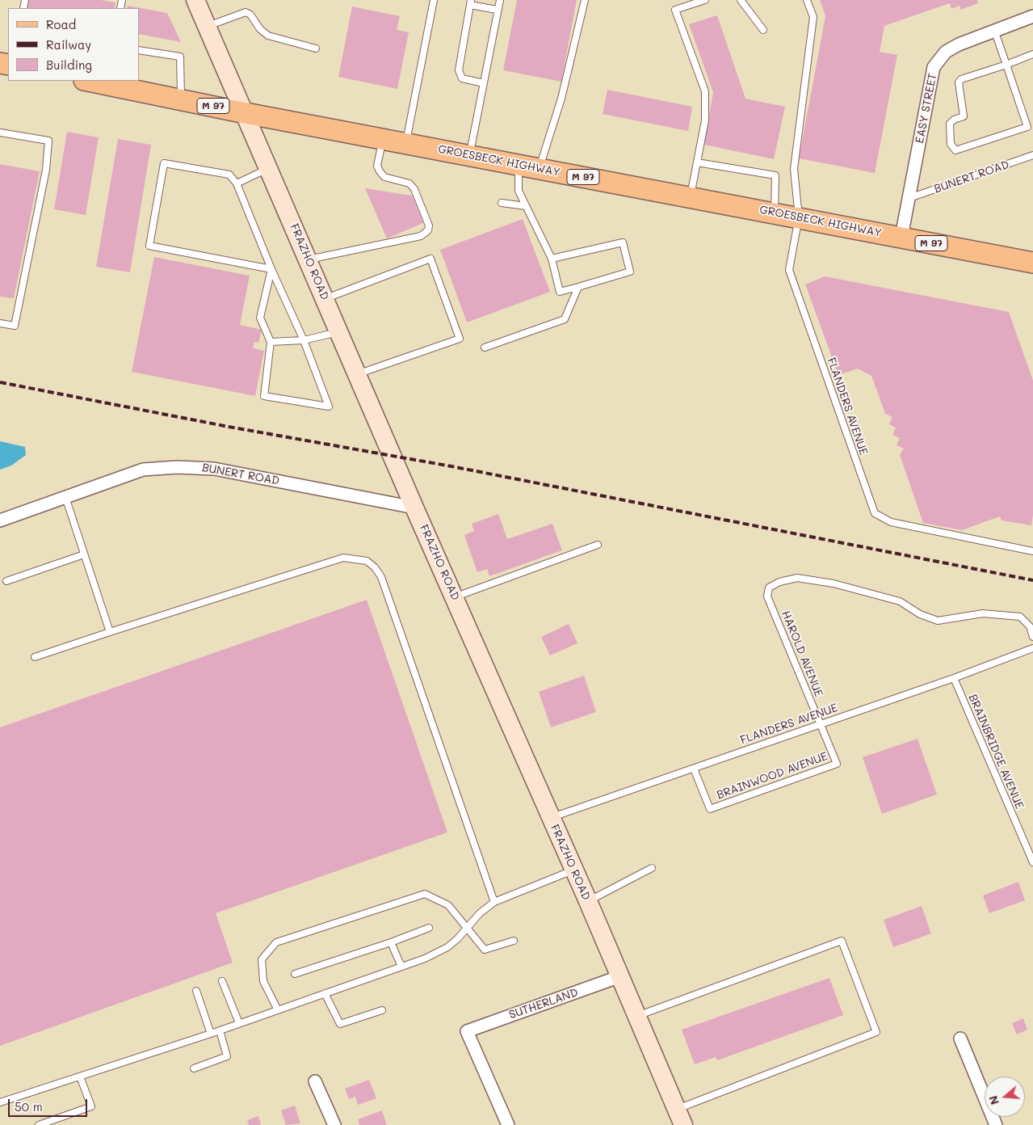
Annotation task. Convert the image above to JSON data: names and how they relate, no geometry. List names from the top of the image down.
{
  "streets": {
    "main road": ["M 97", "GROESBECK HIGHWAY"],
    "street": [
      "EASY STREET",
      "BUNERT ROAD",
      "FRAZHO ROAD",
      "SUTHERLAND"
    ],
    "lane": [
      "FLANDERS AVENUE",
      "HAROLD AVENUE",
      "BRAINBRIDGE AVENUE",
      "BRAINWOOD AVENUE"
    ]
  },
  "crossings": [
    ["EASY STREET", "GROESBECK HIGHWAY"],
    ["EASY STREET", "BUNERT ROAD"],
    ["GROESBECK HIGHWAY", "FRAZHO ROAD"],
    ["GROESBECK HIGHWAY", "FLANDERS AVENUE"],
    ["BUNERT ROAD", "FRAZHO ROAD"],
    ["FRAZHO ROAD", "FLANDERS AVENUE"],
    ["FRAZHO ROAD", "SUTHERLAND"],
    ["FLANDERS AVENUE", "HAROLD AVENUE"],
    ["FLANDERS AVENUE", "BRAINBRIDGE AVENUE"],
    ["FLANDERS AVENUE", "BRAINWOOD AVENUE"],
    ["HAROLD AVENUE", "BRAINWOOD AVENUE"]
  ],
  "legend": ["Road", "Railway", "Building"],
  "scale_bar": "50 m",
  "north": "left"
}
